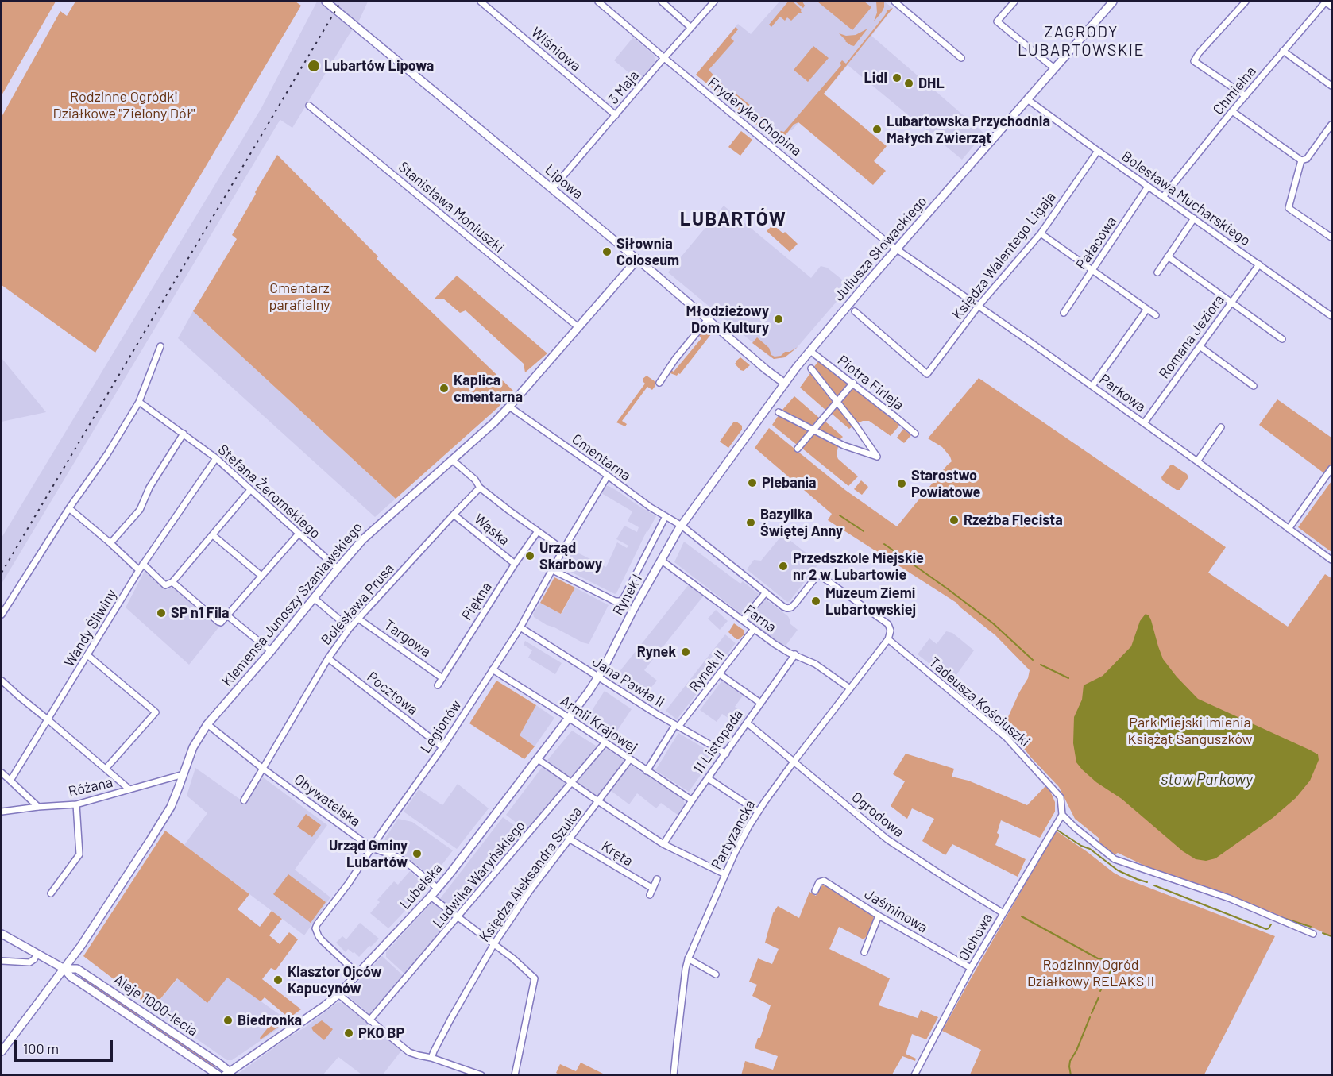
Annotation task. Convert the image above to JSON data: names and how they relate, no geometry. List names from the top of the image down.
{
  "streets": {
    "street": [
      "Wiśniowa",
      "3 Maja",
      "Chmielna",
      "Fryderyka Chopina",
      "Lipowa",
      "Bolesława Mucharskiego",
      "Stanisława Moniuszki",
      "Pałacowa",
      "Juliusza Słowackiego",
      "Księdza Walentego Ligaja",
      "Romana Jeziora",
      "Piotra Firleja",
      "Parkowa",
      "Cmentarna",
      "Stefana Żeromskiego",
      "Wąska",
      "Rynek I",
      "Piękna",
      "Klemensa Junoszy Szaniawskiego",
      "Bolesława Prusa",
      "Farna",
      "Wandy Śliwiny",
      "Targowa",
      "Rynek II",
      "Jana Pawła II",
      "Pocztowa",
      "Tadeusza Kościuszki",
      "Armii Krajowej",
      "Legionów",
      "11 Listopada",
      "Różana",
      "Obywatelska",
      "Ogrodowa",
      "Partyzancka",
      "Kręta",
      "Ludwika Waryńskiego",
      "Księdza Aleksandra Szulca",
      "Lubelska",
      "Jaśminowa",
      "Olchowa",
      "Aleje 1000-lecia"
    ]
  },
  "crossings": [
    ["Wiśniowa", "3 Maja"],
    ["3 Maja", "Fryderyka Chopina"],
    ["3 Maja", "Lipowa"],
    ["Chmielna", "Bolesława Mucharskiego"],
    ["Fryderyka Chopina", "Juliusza Słowackiego"],
    ["Fryderyka Chopina", "Parkowa"],
    ["Lipowa", "Juliusza Słowackiego"],
    ["Lipowa", "Klemensa Junoszy Szaniawskiego"],
    ["Bolesława Mucharskiego", "Pałacowa"],
    ["Bolesława Mucharskiego", "Juliusza Słowackiego"],
    ["Bolesława Mucharskiego", "Księdza Walentego Ligaja"],
    ["Bolesława Mucharskiego", "Romana Jeziora"],
    ["Stanisława Moniuszki", "Klemensa Junoszy Szaniawskiego"],
    ["Juliusza Słowackiego", "Piotra Firleja"],
    ["Juliusza Słowackiego", "Parkowa"],
    ["Juliusza Słowackiego", "Cmentarna"],
    ["Juliusza Słowackiego", "Rynek I"],
    ["Księdza Walentego Ligaja", "Parkowa"],
    ["Romana Jeziora", "Parkowa"],
    ["Cmentarna", "Rynek I"],
    ["Cmentarna", "Klemensa Junoszy Szaniawskiego"],
    ["Cmentarna", "Legionów"],
    ["Stefana Żeromskiego", "Klemensa Junoszy Szaniawskiego"],
    ["Stefana Żeromskiego", "Wandy Śliwiny"],
    ["Wąska", "Piękna"],
    ["Wąska", "Bolesława Prusa"],
    ["Rynek I", "Farna"],
    ["Rynek I", "Jana Pawła II"],
    ["Rynek I", "Lubelska"],
    ["Piękna", "Targowa"],
    ["Klemensa Junoszy Szaniawskiego", "Różana"],
    ["Klemensa Junoszy Szaniawskiego", "Obywatelska"],
    ["Klemensa Junoszy Szaniawskiego", "Aleje 1000-lecia"],
    ["Bolesława Prusa", "Targowa"],
    ["Bolesława Prusa", "Pocztowa"],
    ["Bolesława Prusa", "Obywatelska"],
    ["Farna", "Rynek II"],
    ["Farna", "11 Listopada"],
    ["Farna", "Partyzancka"],
    ["Rynek II", "Jana Pawła II"],
    ["Rynek II", "Armii Krajowej"],
    ["Jana Pawła II", "Legionów"],
    ["Jana Pawła II", "11 Listopada"],
    ["Jana Pawła II", "Lubelska"],
    ["Pocztowa", "Legionów"],
    ["Tadeusza Kościuszki", "Partyzancka"],
    ["Tadeusza Kościuszki", "Olchowa"],
    ["Armii Krajowej", "Legionów"],
    ["Armii Krajowej", "11 Listopada"],
    ["Armii Krajowej", "Ludwika Waryńskiego"],
    ["Armii Krajowej", "Księdza Aleksandra Szulca"],
    ["Armii Krajowej", "Lubelska"],
    ["Legionów", "Obywatelska"],
    ["Legionów", "Lubelska"],
    ["11 Listopada", "Ogrodowa"],
    ["Obywatelska", "Lubelska"],
    ["Ogrodowa", "Partyzancka"],
    ["Ogrodowa", "Olchowa"],
    ["Kręta", "Księdza Aleksandra Szulca"],
    ["Lubelska", "Aleje 1000-lecia"],
    ["Jaśminowa", "Olchowa"]
  ],
  "districts": ["ZAGRODY LUBARTOWSKIE", "LUBARTÓW"],
  "water": ["staw Parkowy"],
  "parks": [
    "Rodzinne Ogródki Działkowe \"Zielony Dół\"",
    "Cmentarz parafialny",
    "Park Miejski imienia Książąt Sanguszków",
    "Rodzinny Ogród Działkowy RELAKS II"
  ],
  "places": [
    "Lubartów Lipowa",
    "Lidl",
    "DHL",
    "Lubartowska Przychodnia Małych Zwierząt",
    "Siłownia Coloseum",
    "Młodzieżowy Dom Kultury",
    "Kaplica cmentarna",
    "Plebania",
    "Starostwo Powiatowe",
    "Rzeźba Flecista",
    "Bazylika Świętej Anny",
    "Urząd Skarbowy",
    "Przedszkole Miejskie nr 2 w Lubartowie",
    "Muzeum Ziemi Lubartowskiej",
    "SP n1 Fila",
    "Rynek",
    "Urząd Gminy Lubartów",
    "Klasztor Ojców Kapucynów",
    "Biedronka",
    "PKO BP"
  ],
  "scale_bar": "100 m"
}
